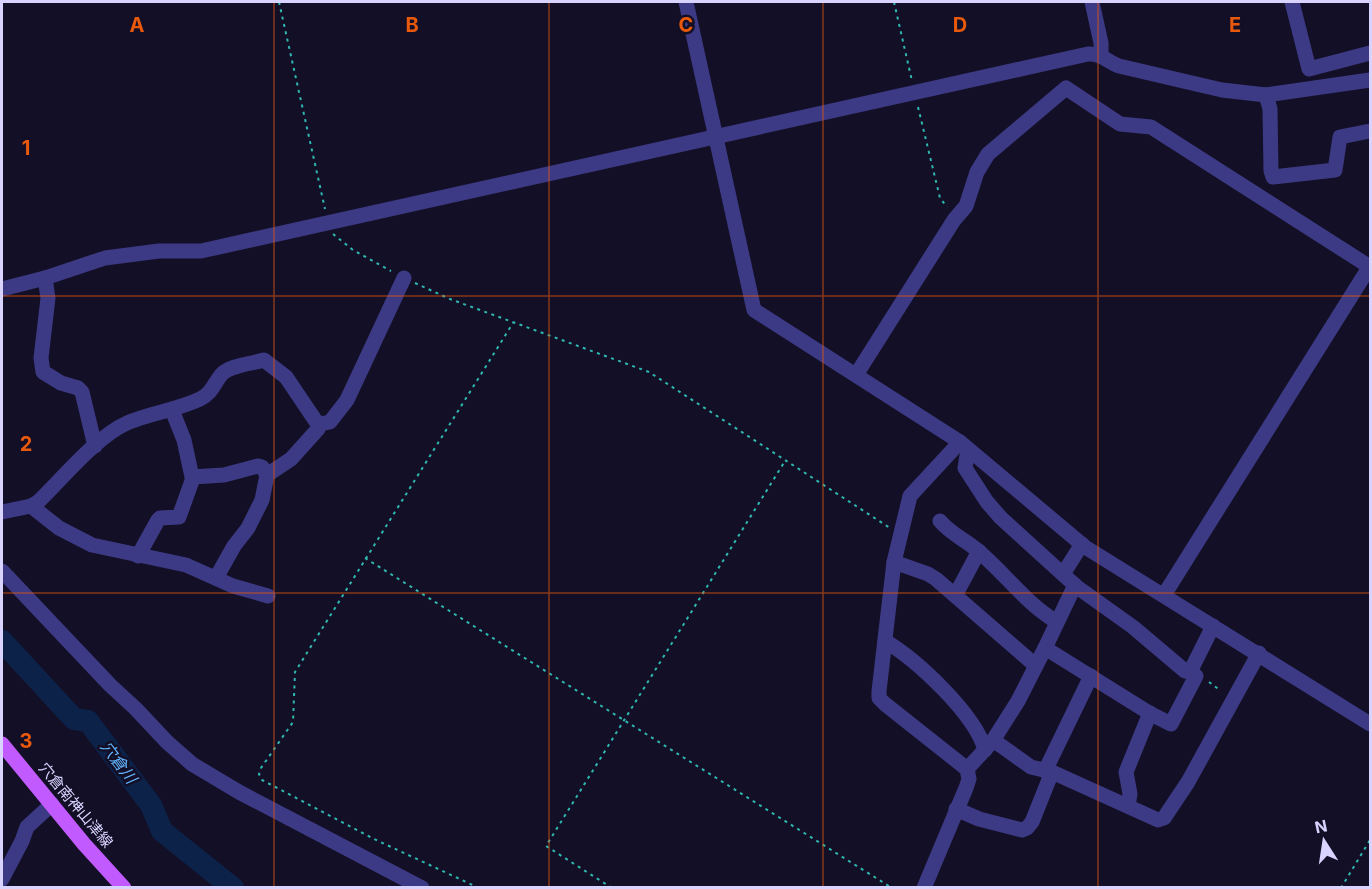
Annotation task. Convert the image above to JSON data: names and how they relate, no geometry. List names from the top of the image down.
{
  "streets": {
    "main road": ["穴倉南神山津線"]
  },
  "water": ["穴倉川"],
  "north": "top",
  "grid": {
    "columns": [
      "A",
      "B",
      "C",
      "D",
      "E"
    ],
    "rows": ["1", "2", "3"]
  }
}
